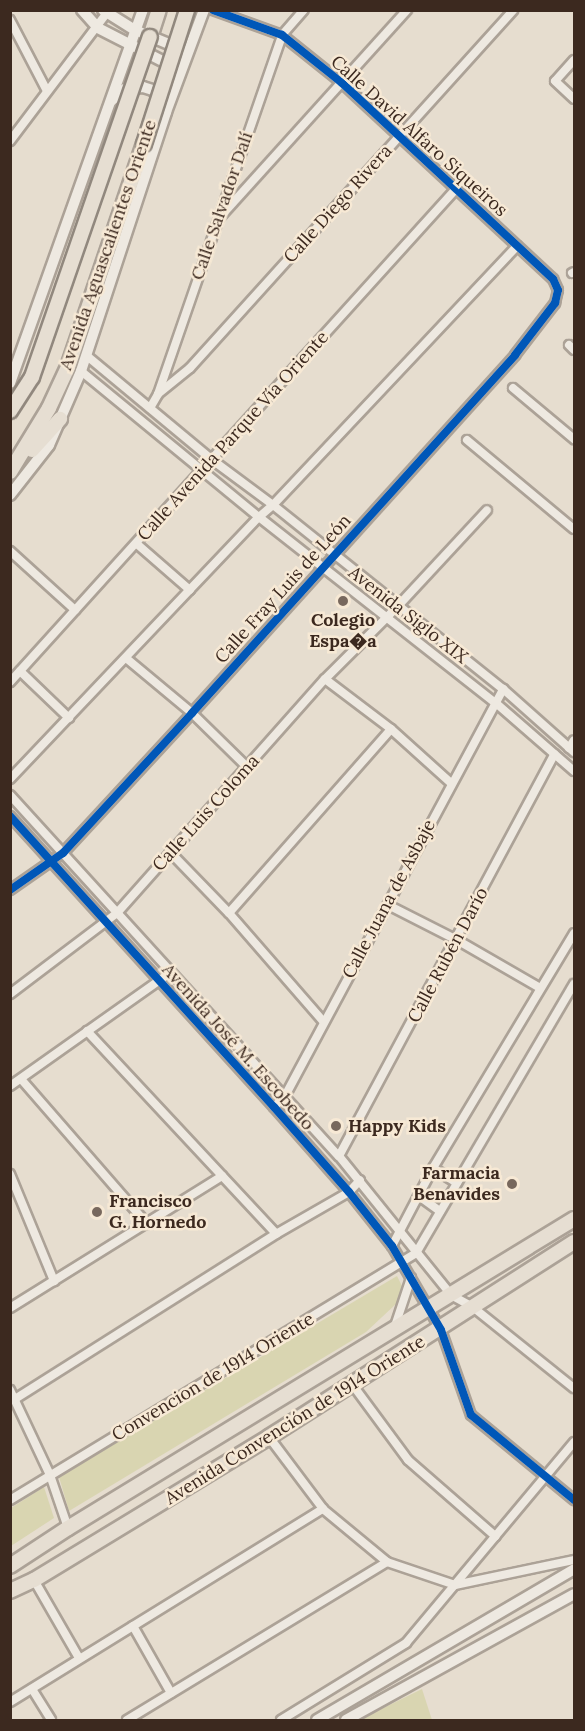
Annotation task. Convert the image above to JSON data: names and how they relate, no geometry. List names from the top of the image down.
{
  "streets": {
    "main road": ["Avenida Aguascalientes Oriente", "Avenida Convención de 1914 Oriente"],
    "street": [
      "Calle David Alfaro Siqueiros",
      "Calle Diego Rivera",
      "Calle Salvador Dalí",
      "Calle Avenida Parque Vía Oriente",
      "Calle Fray Luis de León",
      "Avenida Siglo XIX",
      "Calle Luis Coloma",
      "Calle Juana de Asbaje",
      "Calle Rubén Darío",
      "Avenida José M. Escobedo",
      "Convencion de 1914 Oriente"
    ]
  },
  "crossings": [
    ["Calle David Alfaro Siqueiros", "Calle Diego Rivera"],
    ["Calle David Alfaro Siqueiros", "Calle Salvador Dalí"],
    ["Calle David Alfaro Siqueiros", "Calle Avenida Parque Vía Oriente"],
    ["Calle David Alfaro Siqueiros", "Calle Fray Luis de León"],
    ["Calle Diego Rivera", "Calle Salvador Dalí"],
    ["Calle Salvador Dalí", "Avenida Siglo XIX"],
    ["Avenida Aguascalientes Oriente", "Avenida Siglo XIX"],
    ["Calle Avenida Parque Vía Oriente", "Avenida Siglo XIX"],
    ["Calle Fray Luis de León", "Avenida Siglo XIX"],
    ["Calle Fray Luis de León", "Avenida José M. Escobedo"],
    ["Avenida Siglo XIX", "Calle Luis Coloma"],
    ["Avenida Siglo XIX", "Calle Juana de Asbaje"],
    ["Avenida Siglo XIX", "Calle Rubén Darío"],
    ["Calle Luis Coloma", "Avenida José M. Escobedo"],
    ["Calle Juana de Asbaje", "Avenida José M. Escobedo"],
    ["Calle Rubén Darío", "Avenida José M. Escobedo"],
    ["Avenida José M. Escobedo", "Convencion de 1914 Oriente"],
    ["Avenida José M. Escobedo", "Avenida Convención de 1914 Oriente"]
  ],
  "places": [
    "Colegio Espa�a",
    "Happy Kids",
    "Farmacia Benavides",
    "Francisco G. Hornedo"
  ]
}
